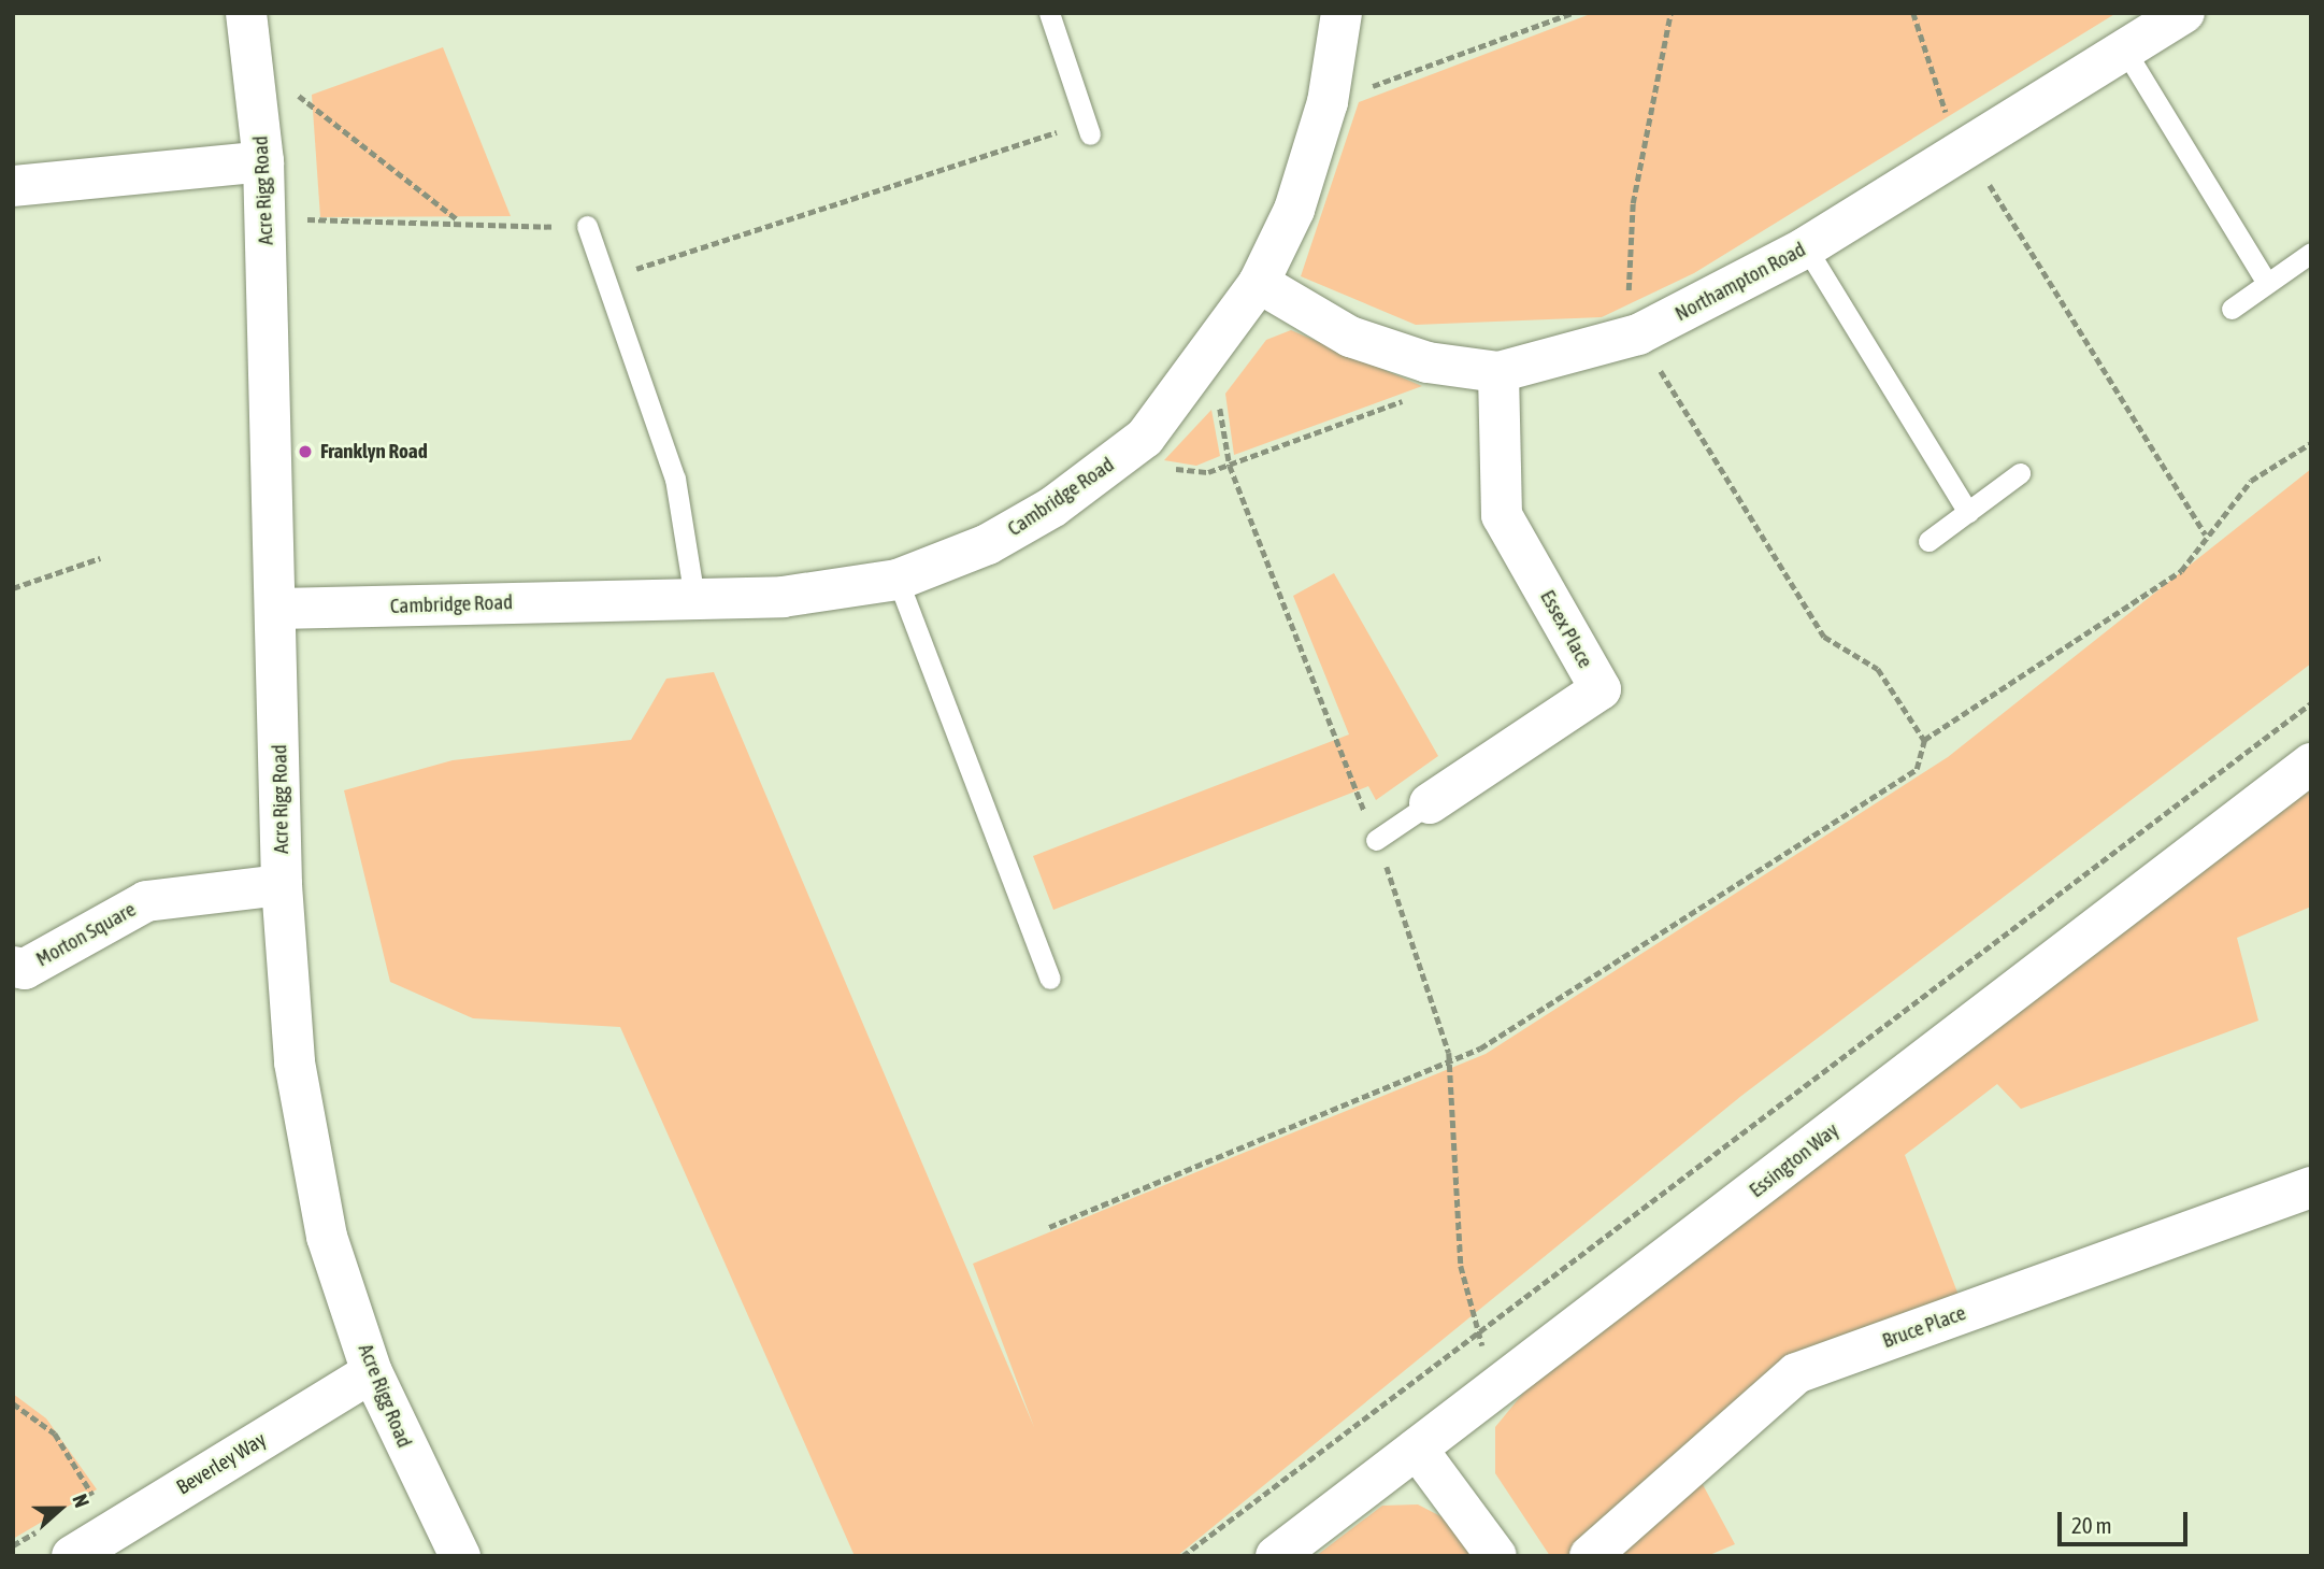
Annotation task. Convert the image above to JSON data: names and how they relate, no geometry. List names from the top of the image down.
{
  "streets": {
    "street": [
      "Acre Rigg Road",
      "Northampton Road",
      "Cambridge Road",
      "Essex Place",
      "Morton Square",
      "Essington Way",
      "Bruce Place",
      "Beverley Way"
    ]
  },
  "crossings": [
    ["Acre Rigg Road", "Cambridge Road"],
    ["Acre Rigg Road", "Morton Square"],
    ["Acre Rigg Road", "Beverley Way"],
    ["Northampton Road", "Cambridge Road"],
    ["Northampton Road", "Essex Place"]
  ],
  "places": ["Franklyn Road"],
  "scale_bar": "20 m",
  "north": "right"
}
